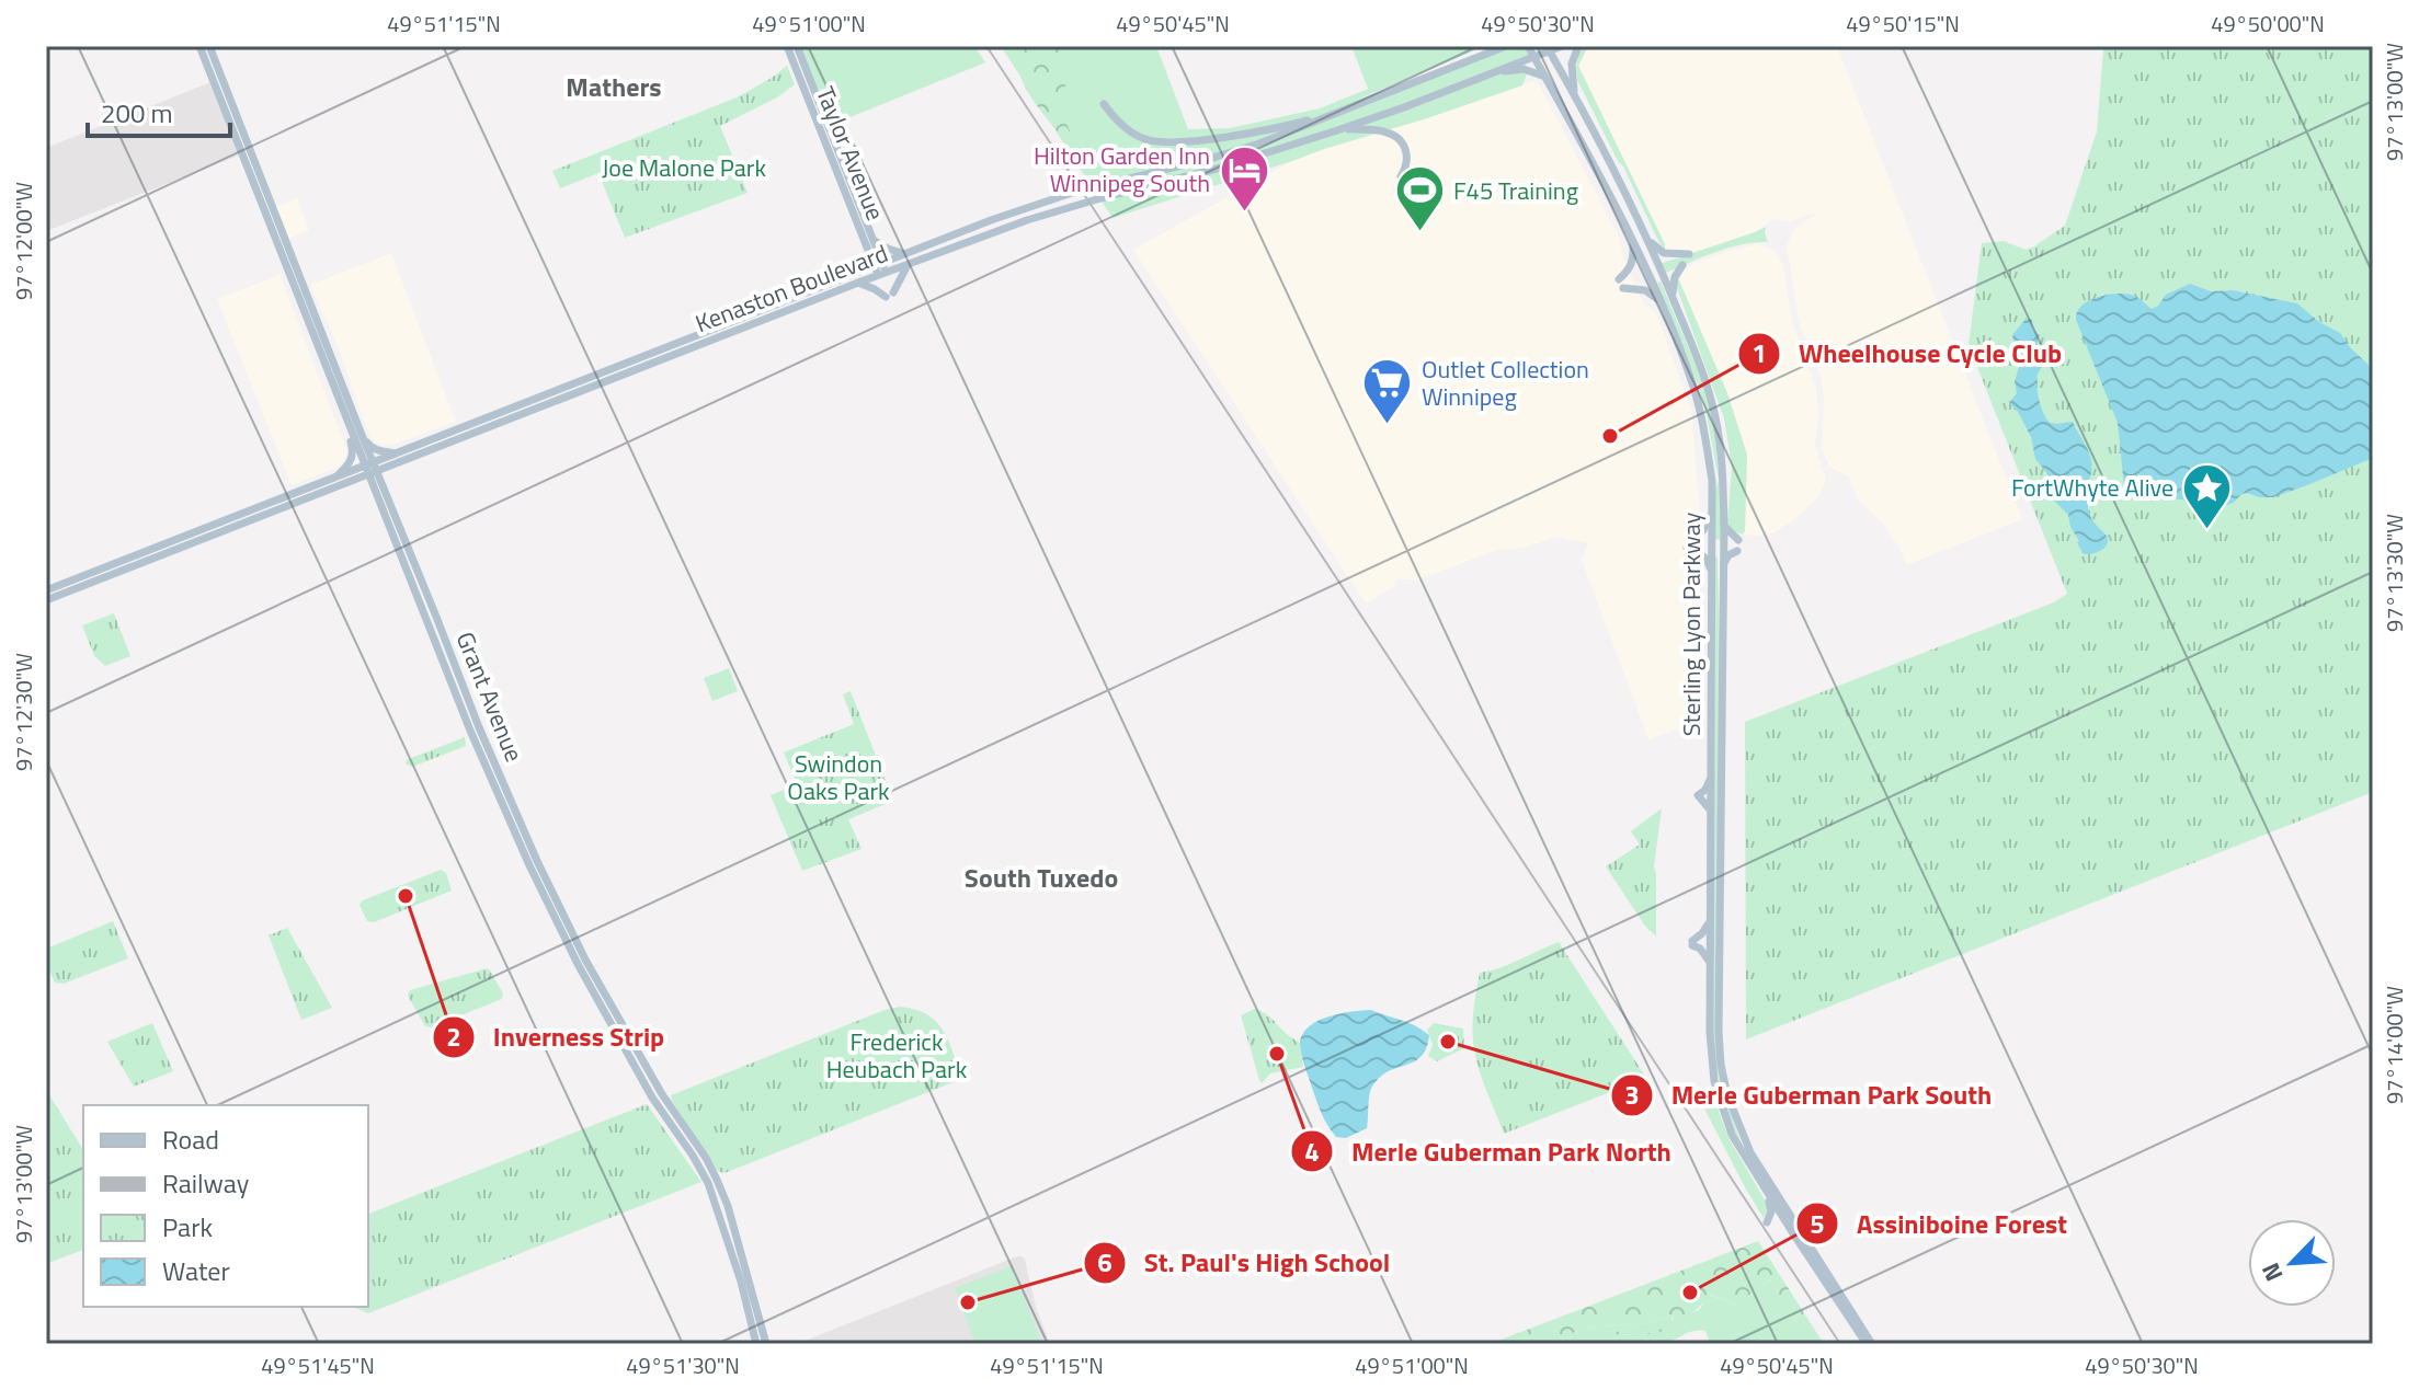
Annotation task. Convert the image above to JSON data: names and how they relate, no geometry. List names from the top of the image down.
{
  "streets": {
    "main road": [
      "Taylor Avenue",
      "Kenaston Boulevard",
      "Sterling Lyon Parkway",
      "Grant Avenue"
    ]
  },
  "crossings": [
    ["Taylor Avenue", "Kenaston Boulevard"],
    ["Kenaston Boulevard", "Sterling Lyon Parkway"],
    ["Kenaston Boulevard", "Grant Avenue"]
  ],
  "districts": ["Mathers", "South Tuxedo"],
  "parks": ["Joe Malone Park", "Swindon Oaks Park", "Frederick Heubach Park"],
  "places": {
    "hotel": ["Hilton Garden Inn Winnipeg South"],
    "sports": ["F45 Training"],
    "supermarket": ["Outlet Collection Winnipeg"],
    "other": [
      "Wheelhouse Cycle Club",
      "Inverness Strip",
      "Merle Guberman Park South",
      "Merle Guberman Park North",
      "Assiniboine Forest",
      "St. Paul's High School"
    ],
    "place": ["FortWhyte Alive"]
  },
  "legend": [
    "Road",
    "Railway",
    "Park",
    "Water"
  ],
  "scale_bar": "200 m",
  "north": "bottom left",
  "coordinates": [
    "49°51'15\"N",
    "49°51'00\"N",
    "49°50'45\"N",
    "49°50'30\"N",
    "49°50'15\"N",
    "49°50'00\"N",
    "97°13'00\"W",
    "97°12'00\"W",
    "97°13'30\"W",
    "97°12'30\"W",
    "97°14'00\"W",
    "49°51'45\"N",
    "49°51'30\"N"
  ]
}
